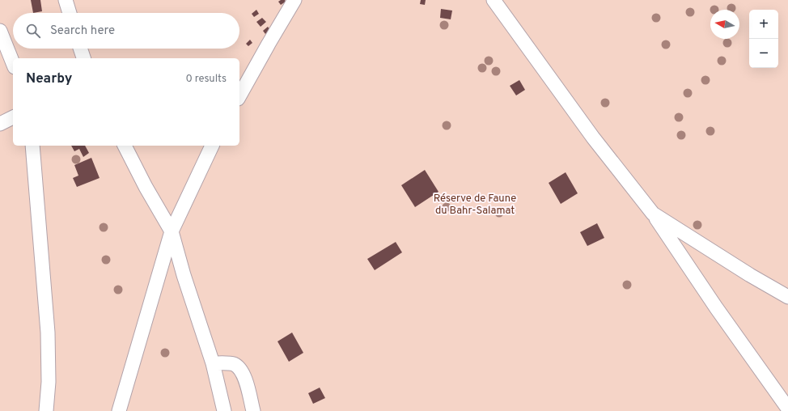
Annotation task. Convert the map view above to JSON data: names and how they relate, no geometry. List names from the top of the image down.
{
  "parks": ["Réserve de Faune du Bahr-Salamat"],
  "north": "left",
  "page": {
    "map_buttons": ["+", "−"],
    "search": "Search here",
    "heading": ["Nearby", "0 results"]
  }
}
